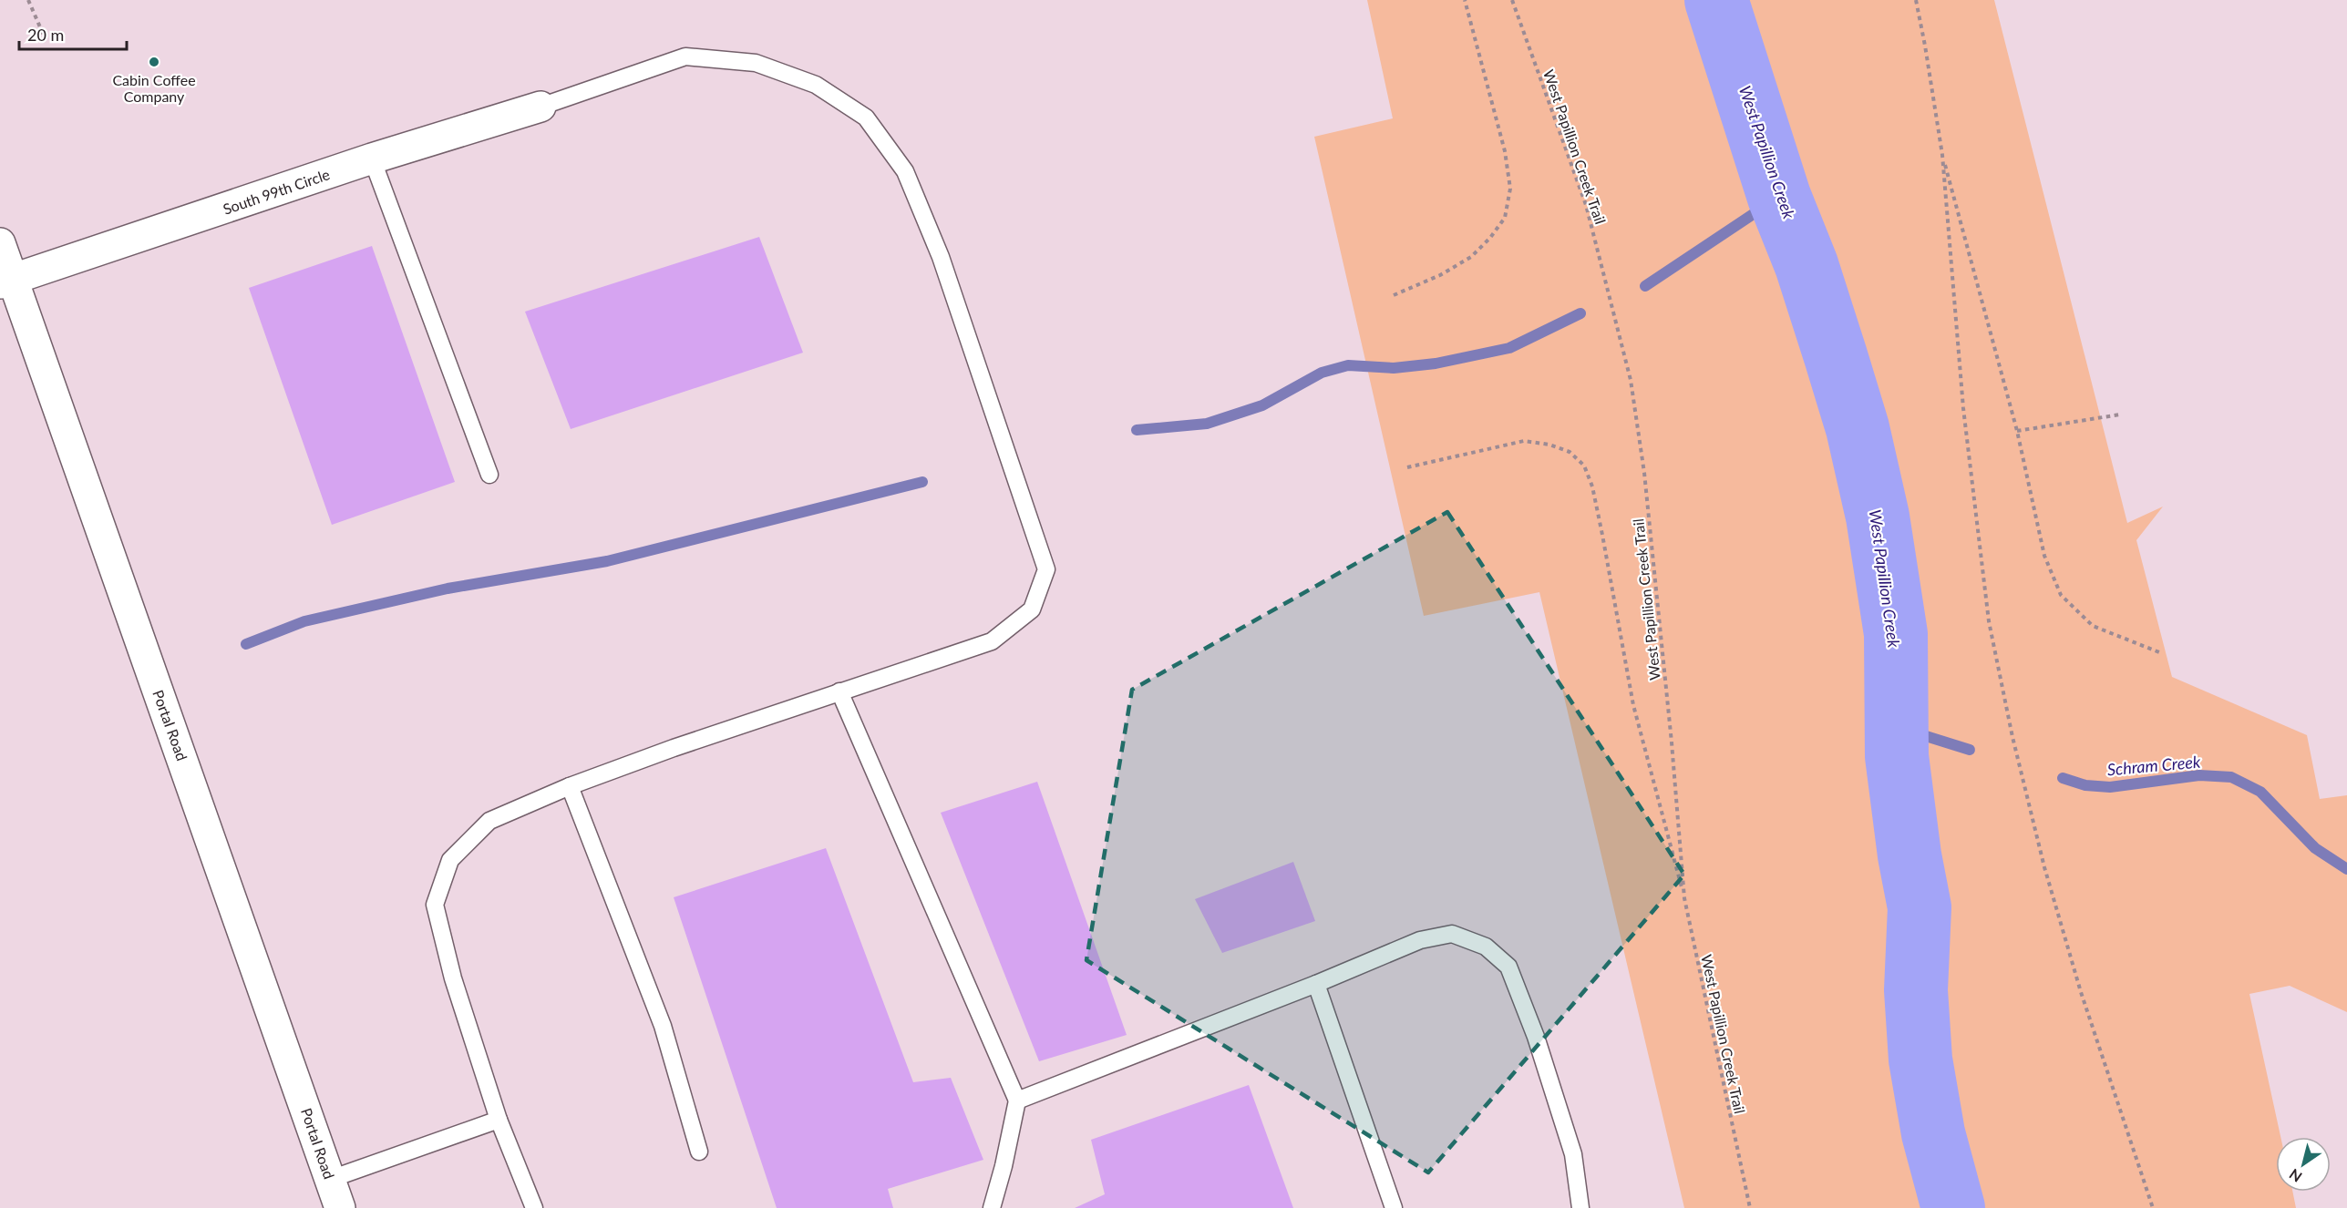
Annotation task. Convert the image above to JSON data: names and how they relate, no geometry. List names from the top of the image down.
{
  "streets": {
    "main road": ["South 99th Circle", "Portal Road"],
    "path": ["West Papillion Creek Trail"]
  },
  "crossings": [
    ["South 99th Circle", "Portal Road"]
  ],
  "water": ["West Papillion Creek", "Schram Creek"],
  "places": ["Cabin Coffee Company"],
  "scale_bar": "20 m",
  "north": "bottom left"
}
